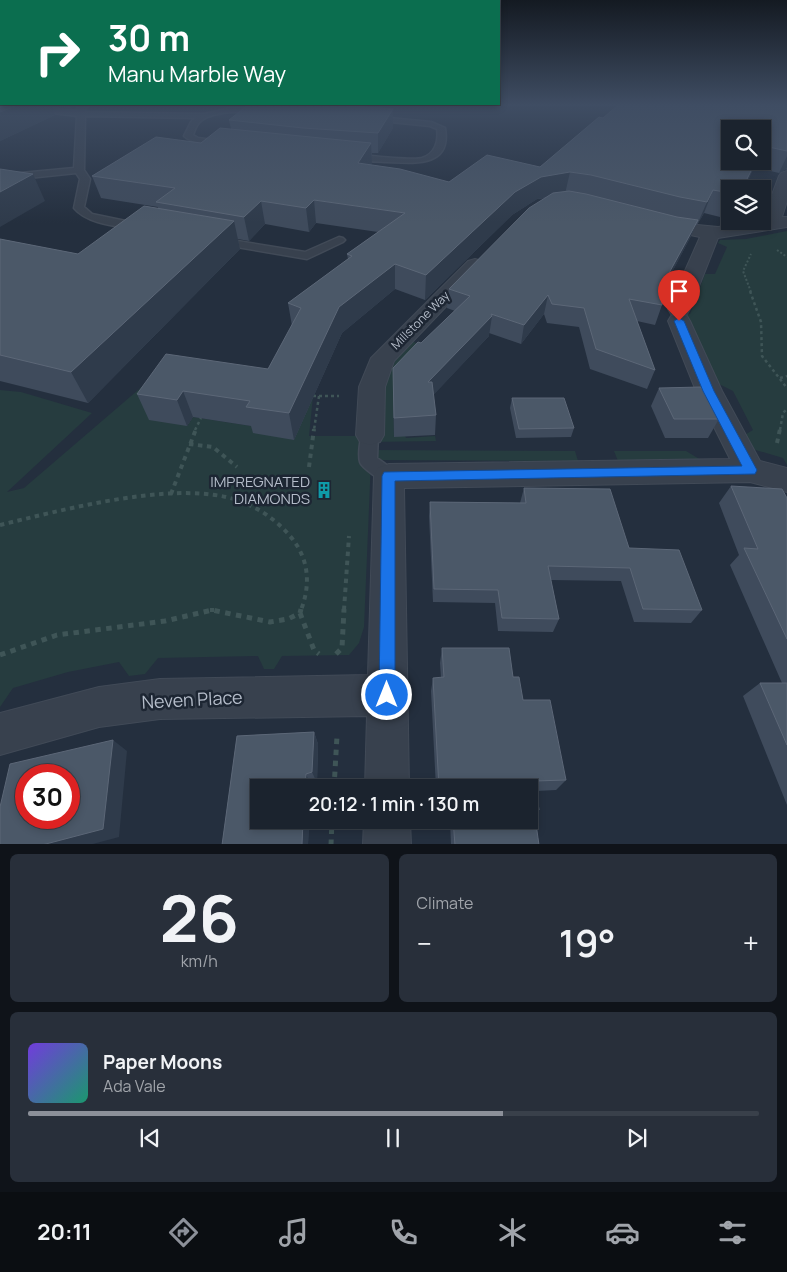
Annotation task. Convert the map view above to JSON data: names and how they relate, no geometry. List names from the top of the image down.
{
  "streets": {
    "street": ["Millstone Way", "Neven Place"]
  },
  "places": {
    "building": ["IMPREGNATED DIAMONDS"]
  },
  "page": {
    "turn": ["30 m", "Manu Marble Way"],
    "limit": "30",
    "trip": "20:12 · 1 min · 130 m",
    "tile": [
      ["26", "km/h"],
      "Climate"
    ],
    "heat": ["−", "19°", "+"],
    "song": ["Paper Moons", "Ada Vale"],
    "tabs": "20:11"
  }
}
